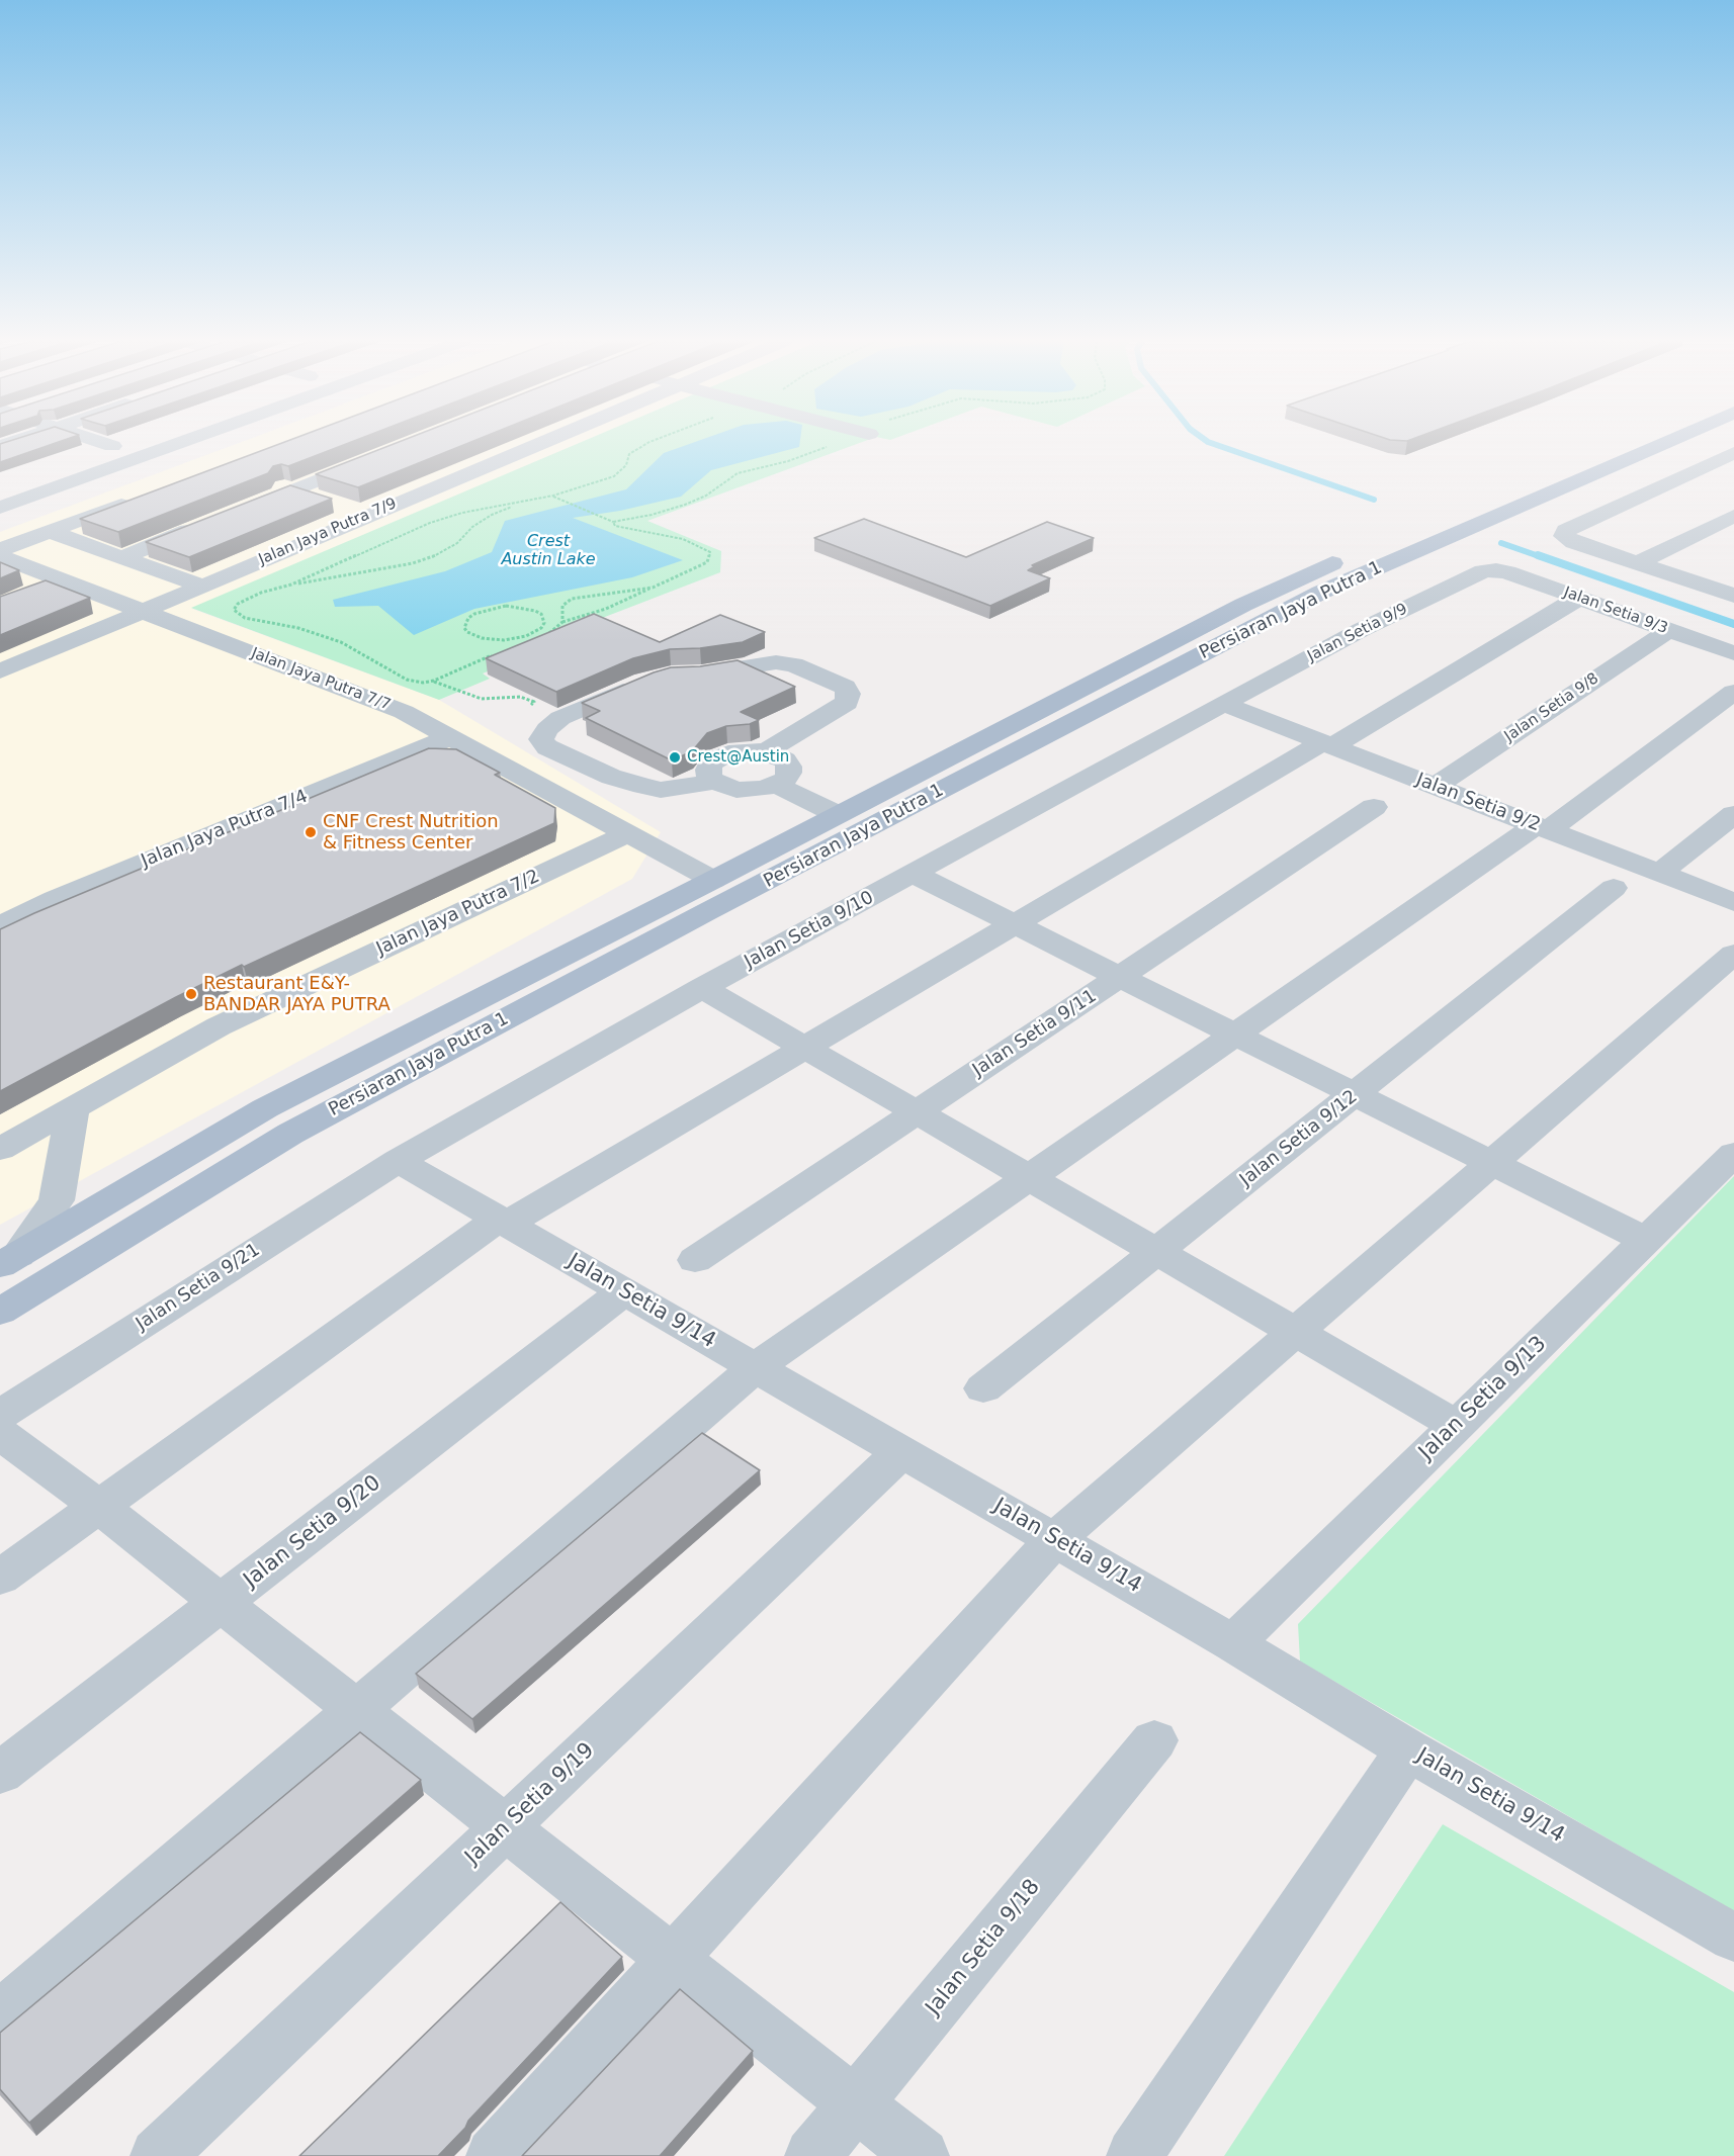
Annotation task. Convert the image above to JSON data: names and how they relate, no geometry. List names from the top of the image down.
{
  "streets": {
    "main road": ["Persiaran Jaya Putra 1"],
    "street": [
      "Jalan Jaya Putra 7/9",
      "Jalan Setia 9/3",
      "Jalan Setia 9/9",
      "Jalan Jaya Putra 7/7",
      "Jalan Setia 9/8",
      "Jalan Setia 9/2",
      "Jalan Jaya Putra 7/4",
      "Jalan Jaya Putra 7/2",
      "Jalan Setia 9/10",
      "Jalan Setia 9/11",
      "Jalan Setia 9/12",
      "Jalan Setia 9/21",
      "Jalan Setia 9/14",
      "Jalan Setia 9/13",
      "Jalan Setia 9/20",
      "Jalan Setia 9/19",
      "Jalan Setia 9/18"
    ]
  },
  "crossings": [
    ["Jalan Jaya Putra 7/9", "Jalan Jaya Putra 7/7"],
    ["Persiaran Jaya Putra 1", "Jalan Jaya Putra 7/7"],
    ["Jalan Setia 9/3", "Jalan Setia 9/9"],
    ["Jalan Setia 9/3", "Jalan Setia 9/8"],
    ["Jalan Setia 9/9", "Jalan Setia 9/2"],
    ["Jalan Setia 9/9", "Jalan Setia 9/10"],
    ["Jalan Jaya Putra 7/7", "Jalan Jaya Putra 7/4"],
    ["Jalan Jaya Putra 7/7", "Jalan Jaya Putra 7/2"],
    ["Jalan Setia 9/8", "Jalan Setia 9/2"],
    ["Jalan Setia 9/2", "Jalan Setia 9/10"],
    ["Jalan Setia 9/10", "Jalan Setia 9/21"],
    ["Jalan Setia 9/10", "Jalan Setia 9/14"],
    ["Jalan Setia 9/21", "Jalan Setia 9/14"],
    ["Jalan Setia 9/14", "Jalan Setia 9/13"],
    ["Jalan Setia 9/14", "Jalan Setia 9/20"],
    ["Jalan Setia 9/14", "Jalan Setia 9/19"]
  ],
  "water": ["Crest Austin Lake"],
  "places": ["Crest@Austin", "CNF Crest Nutrition & Fitness Center", "Restaurant E&Y- BANDAR JAYA PUTRA"]
}
